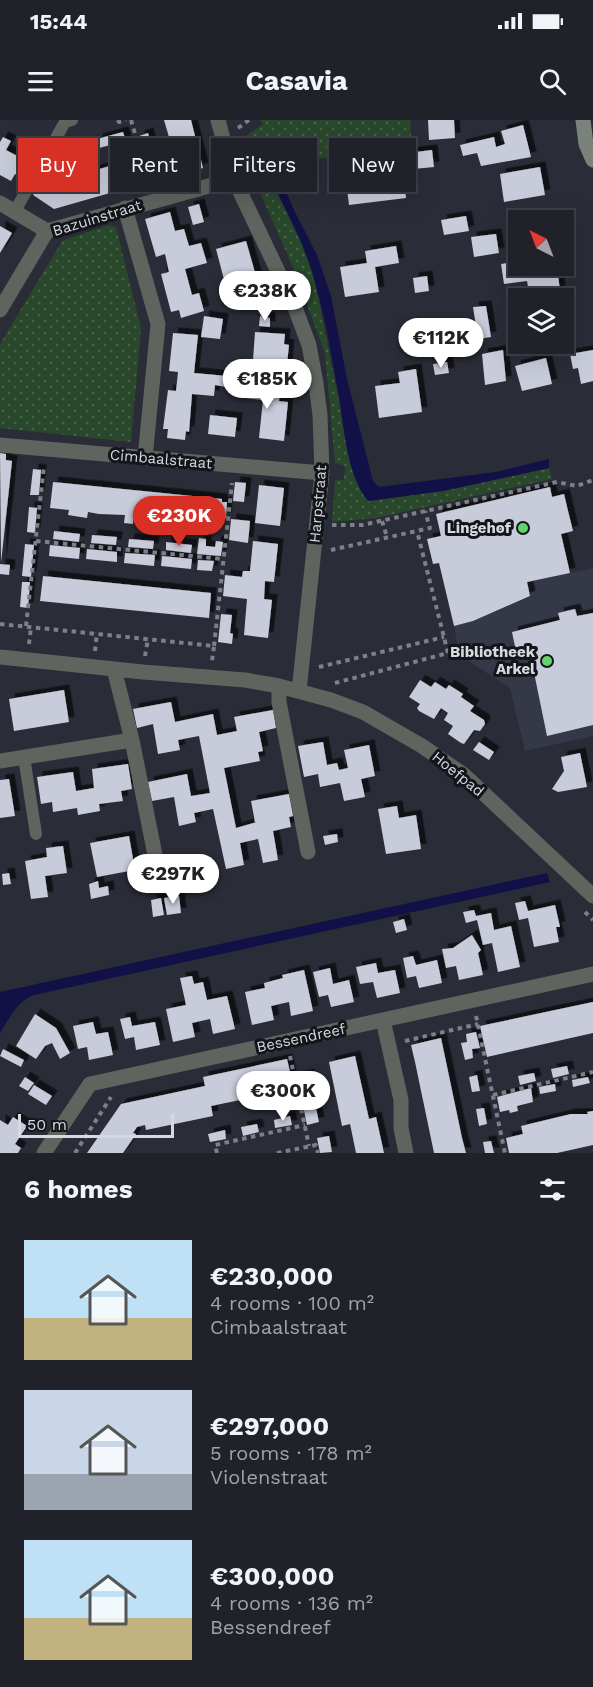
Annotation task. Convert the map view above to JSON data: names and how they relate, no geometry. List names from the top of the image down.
{
  "streets": {
    "street": [
      "Bazuinstraat",
      "Cimbaalstraat",
      "Harpstraat",
      "Hoefpad",
      "Bessendreef"
    ]
  },
  "crossings": [
    ["Cimbaalstraat", "Harpstraat"],
    ["Harpstraat", "Hoefpad"]
  ],
  "places": ["Lingehof", "Bibliotheek Arkel"],
  "scale_bar": "50 m",
  "north": "top left",
  "page": {
    "status": "15:44",
    "header": "Casavia",
    "chip": [
      "Buy",
      "Rent",
      "Filters",
      "New"
    ],
    "price": [
      "€238K",
      "€112K",
      "€185K",
      "€230K",
      "€297K",
      "€300K"
    ],
    "scale": "50 m",
    "heading": "6 homes",
    "list": [
      {
        "name": "€230,000",
        "note": "4 rooms · 100 m² · Cimbaalstraat"
      },
      {
        "name": "€297,000",
        "note": "5 rooms · 178 m² · Violenstraat"
      },
      {
        "name": "€300,000",
        "note": "4 rooms · 136 m² · Bessendreef"
      }
    ]
  }
}
